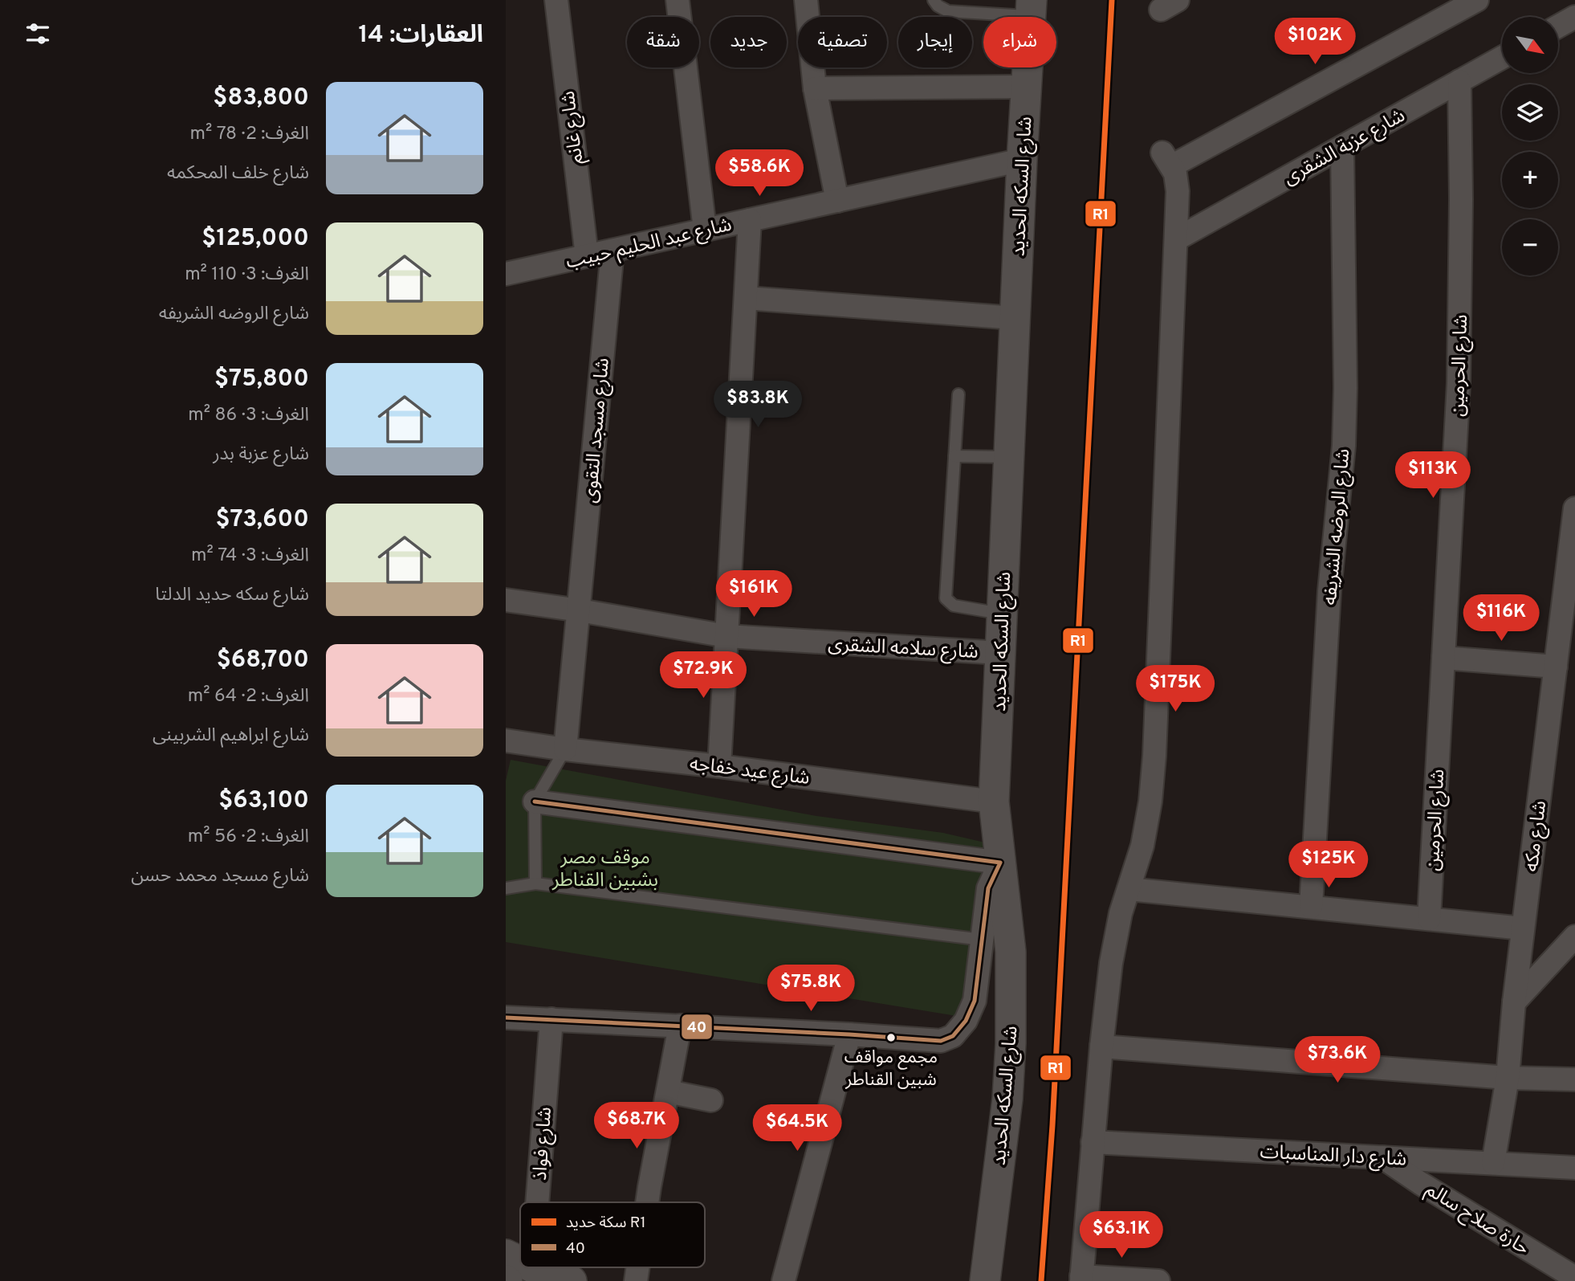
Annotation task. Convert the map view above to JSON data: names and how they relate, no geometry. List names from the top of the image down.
{
  "streets": {
    "street": [
      "شارع غانم",
      "شارع عزبة الشقرى",
      "شارع السكه الحديد",
      "شارع عبد الحليم حبيب",
      "شارع الحرمين",
      "شارع مسجد التقوى",
      "شارع الروضه الشريفه",
      "شارع سلامه الشقرى",
      "شارع عيد خفاجه",
      "شارع مكه",
      "شارع فواذ",
      "شارع دار المناسبات",
      "حارة صلاح سالم"
    ]
  },
  "crossings": [
    ["شارع غانم", "شارع عبد الحليم حبيب"],
    ["شارع عزبة الشقرى", "شارع الحرمين"],
    ["شارع عزبة الشقرى", "شارع الروضه الشريفه"],
    ["شارع السكه الحديد", "شارع عبد الحليم حبيب"],
    ["شارع السكه الحديد", "شارع سلامه الشقرى"],
    ["شارع السكه الحديد", "شارع عيد خفاجه"],
    ["شارع عبد الحليم حبيب", "شارع مسجد التقوى"],
    ["شارع مسجد التقوى", "شارع سلامه الشقرى"],
    ["شارع مسجد التقوى", "شارع عيد خفاجه"],
    ["شارع مكه", "شارع دار المناسبات"],
    ["شارع دار المناسبات", "حارة صلاح سالم"]
  ],
  "parks": ["موقف مصر بشبين القناطر"],
  "places": ["مجمع مواقف شبين القناطر"],
  "lines": ["rail line R1", "transit line 40"],
  "legend": ["سكة حديد R1", "40"],
  "north": "bottom right",
  "page": {
    "heading": "العقارات: 14",
    "map_buttons": ["+", "−"],
    "chip": [
      "شراء",
      "إيجار",
      "تصفية",
      "جديد",
      "شقة"
    ],
    "price": [
      "$102K",
      "$58.6K",
      "$83.8K",
      "$113K",
      "$161K",
      "$116K",
      "$72.9K",
      "$175K",
      "$125K",
      "$75.8K",
      "$73.6K",
      "$68.7K",
      "$64.5K",
      "$63.1K"
    ],
    "list": [
      {
        "name": "$83,800",
        "note": "الغرف: 2 · 78 m² · شارع خلف المحكمه"
      },
      {
        "name": "$125,000",
        "note": "الغرف: 3 · 110 m² · شارع الروضه الشريفه"
      },
      {
        "name": "$75,800",
        "note": "الغرف: 3 · 86 m² · شارع عزبة بدر"
      },
      {
        "name": "$73,600",
        "note": "الغرف: 3 · 74 m² · شارع سكه حديد الدلتا"
      },
      {
        "name": "$68,700",
        "note": "الغرف: 2 · 64 m² · شارع ابراهيم الشربينى"
      },
      {
        "name": "$63,100",
        "note": "الغرف: 2 · 56 m² · شارع مسجد محمد حسن"
      }
    ]
  }
}
